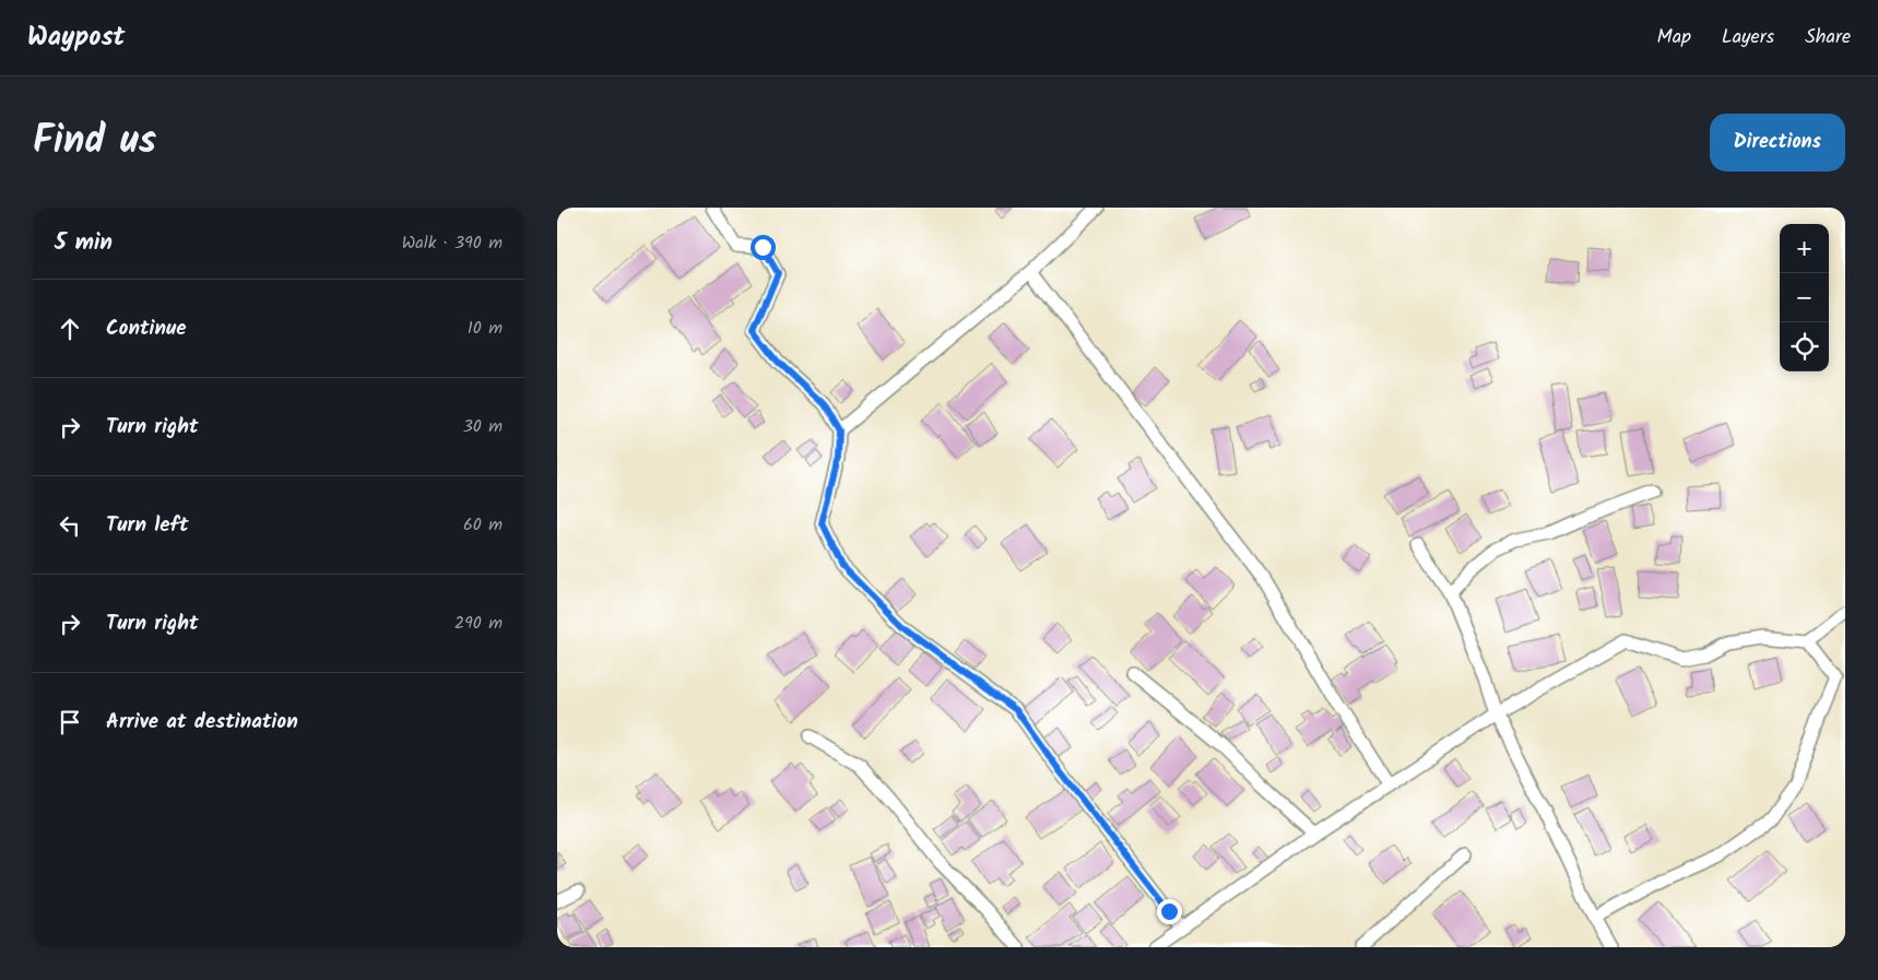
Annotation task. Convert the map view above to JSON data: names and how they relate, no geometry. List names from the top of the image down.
{
  "page": {
    "header": "Waypost",
    "nav": ["Map", "Layers", "Share"],
    "title": "Find us",
    "buttons": "Directions",
    "heading": ["5 min", "Walk · 390 m"],
    "map_buttons": ["+", "−"],
    "list": [
      ["Continue", "10 m"],
      ["Turn right", "30 m"],
      ["Turn left", "60 m"],
      ["Turn right", "290 m"],
      "Arrive at destination"
    ]
  }
}
